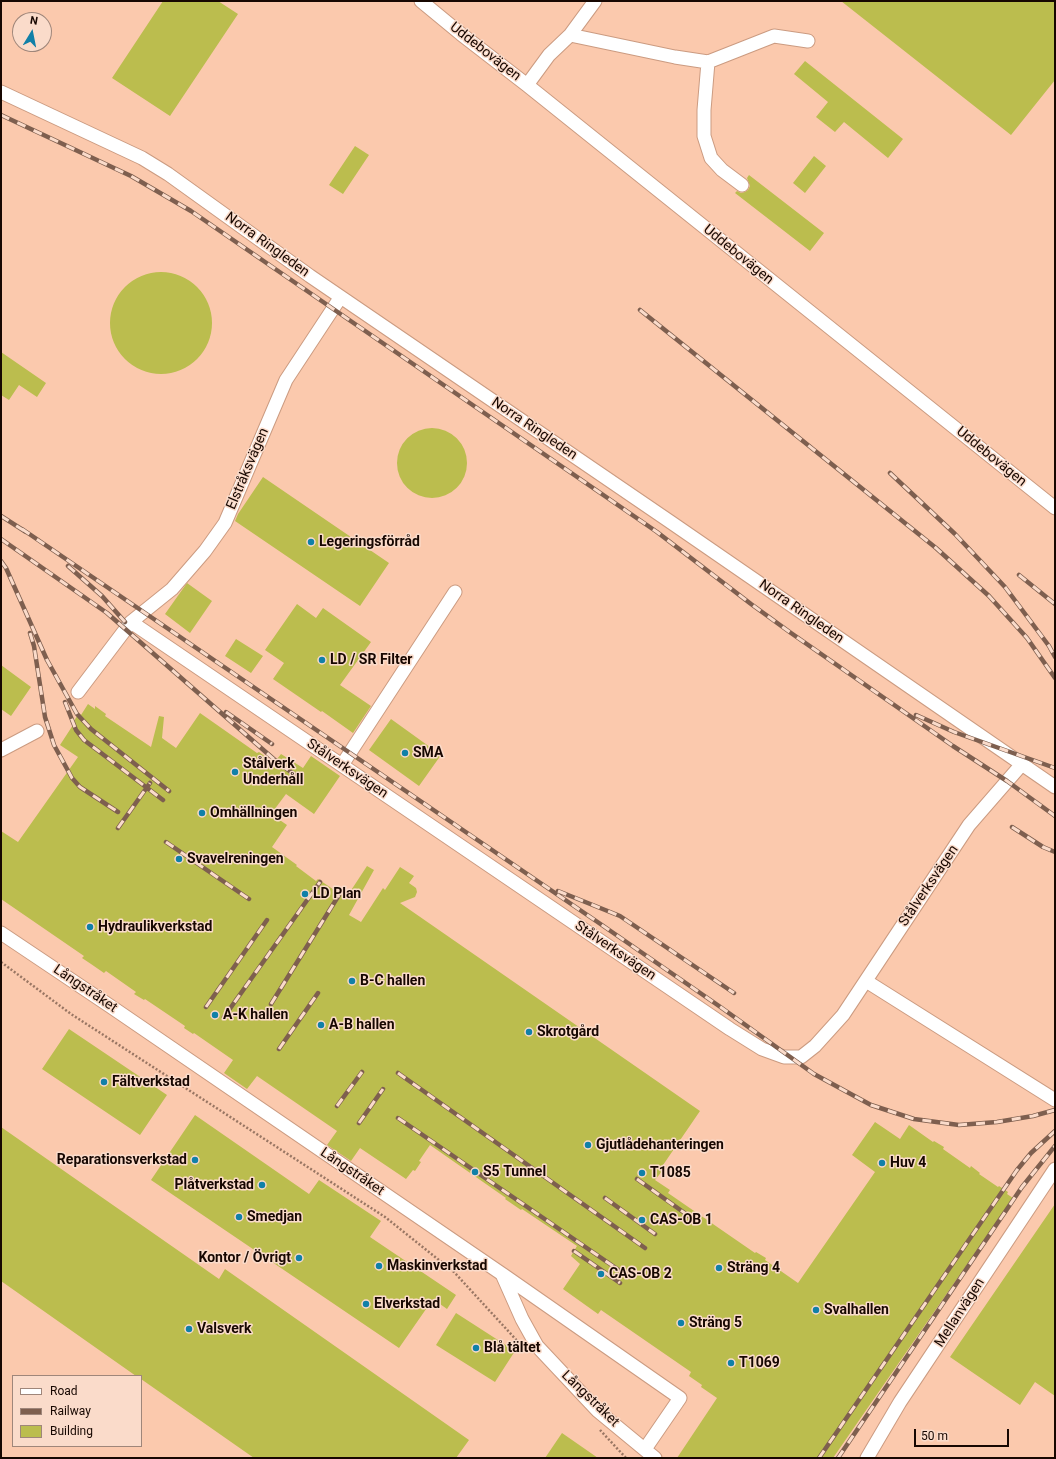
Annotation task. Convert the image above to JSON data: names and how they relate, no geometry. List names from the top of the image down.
{
  "streets": {
    "street": [
      "Uddebovägen",
      "Norra Ringleden",
      "Elstråksvägen",
      "Stålverksvägen",
      "Långstråket",
      "Mellanvägen"
    ]
  },
  "crossings": [
    ["Norra Ringleden", "Elstråksvägen"],
    ["Norra Ringleden", "Stålverksvägen"],
    ["Elstråksvägen", "Stålverksvägen"]
  ],
  "places": [
    "Legeringsförråd",
    "LD / SR Filter",
    "SMA",
    "Stålverk Underhåll",
    "Omhällningen",
    "Svavelreningen",
    "LD Plan",
    "Hydraulikverkstad",
    "B-C hallen",
    "A-K hallen",
    "A-B hallen",
    "Skrotgård",
    "Fältverkstad",
    "Gjutlådehanteringen",
    "Reparationsverkstad",
    "Huv 4",
    "S5 Tunnel",
    "T1085",
    "Plåtverkstad",
    "Smedjan",
    "CAS-OB 1",
    "Kontor / Övrigt",
    "Maskinverkstad",
    "Sträng 4",
    "CAS-OB 2",
    "Elverkstad",
    "Svalhallen",
    "Sträng 5",
    "Valsverk",
    "Blå tältet",
    "T1069"
  ],
  "legend": ["Road", "Railway", "Building"],
  "scale_bar": "50 m",
  "north": "top"
}
